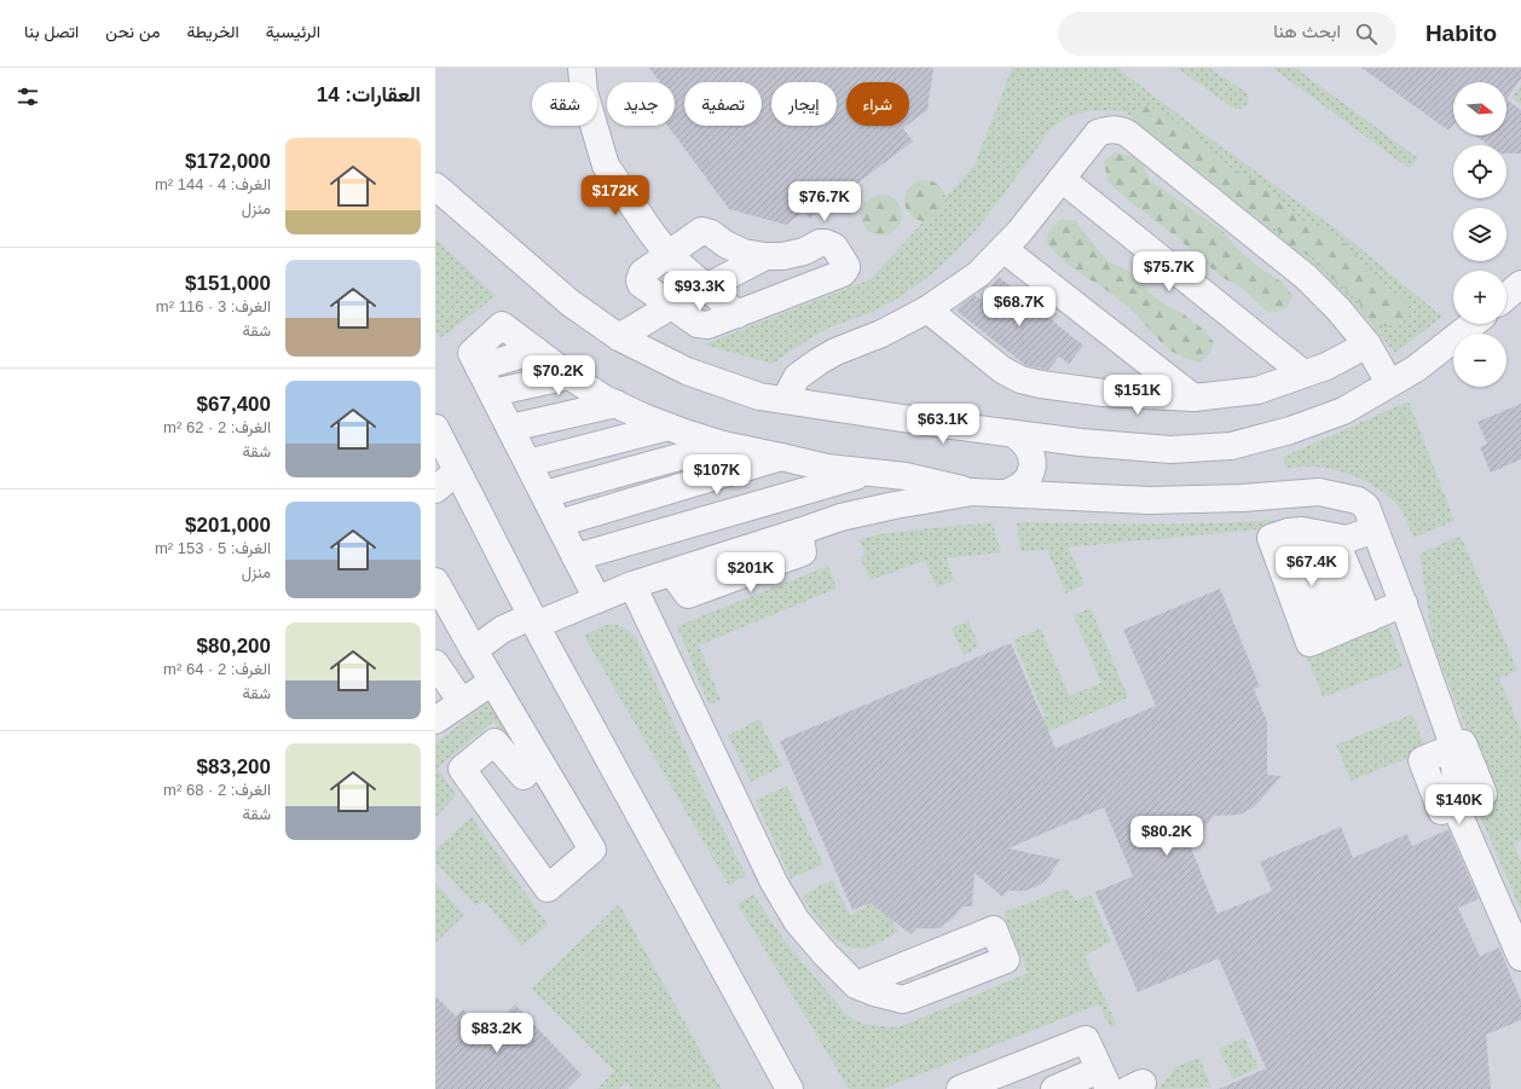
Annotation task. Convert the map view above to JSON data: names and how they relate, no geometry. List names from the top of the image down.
{
  "north": "right",
  "page": {
    "header": "Habito",
    "search": "ابحث هنا",
    "nav": [
      "الرئيسية",
      "الخريطة",
      "من نحن",
      "اتصل بنا"
    ],
    "heading": "العقارات: 14",
    "map_buttons": ["+", "−"],
    "chip": [
      "شراء",
      "إيجار",
      "تصفية",
      "جديد",
      "شقة"
    ],
    "list": [
      {
        "name": "$172,000",
        "note": "الغرف: 4 · 144 m² · منزل"
      },
      {
        "name": "$151,000",
        "note": "الغرف: 3 · 116 m² · شقة"
      },
      {
        "name": "$67,400",
        "note": "الغرف: 2 · 62 m² · شقة"
      },
      {
        "name": "$201,000",
        "note": "الغرف: 5 · 153 m² · منزل"
      },
      {
        "name": "$80,200",
        "note": "الغرف: 2 · 64 m² · شقة"
      },
      {
        "name": "$83,200",
        "note": "الغرف: 2 · 68 m² · شقة"
      }
    ],
    "price": [
      "$172K",
      "$76.7K",
      "$75.7K",
      "$93.3K",
      "$68.7K",
      "$70.2K",
      "$151K",
      "$63.1K",
      "$107K",
      "$67.4K",
      "$201K",
      "$140K",
      "$80.2K",
      "$83.2K"
    ]
  }
}
